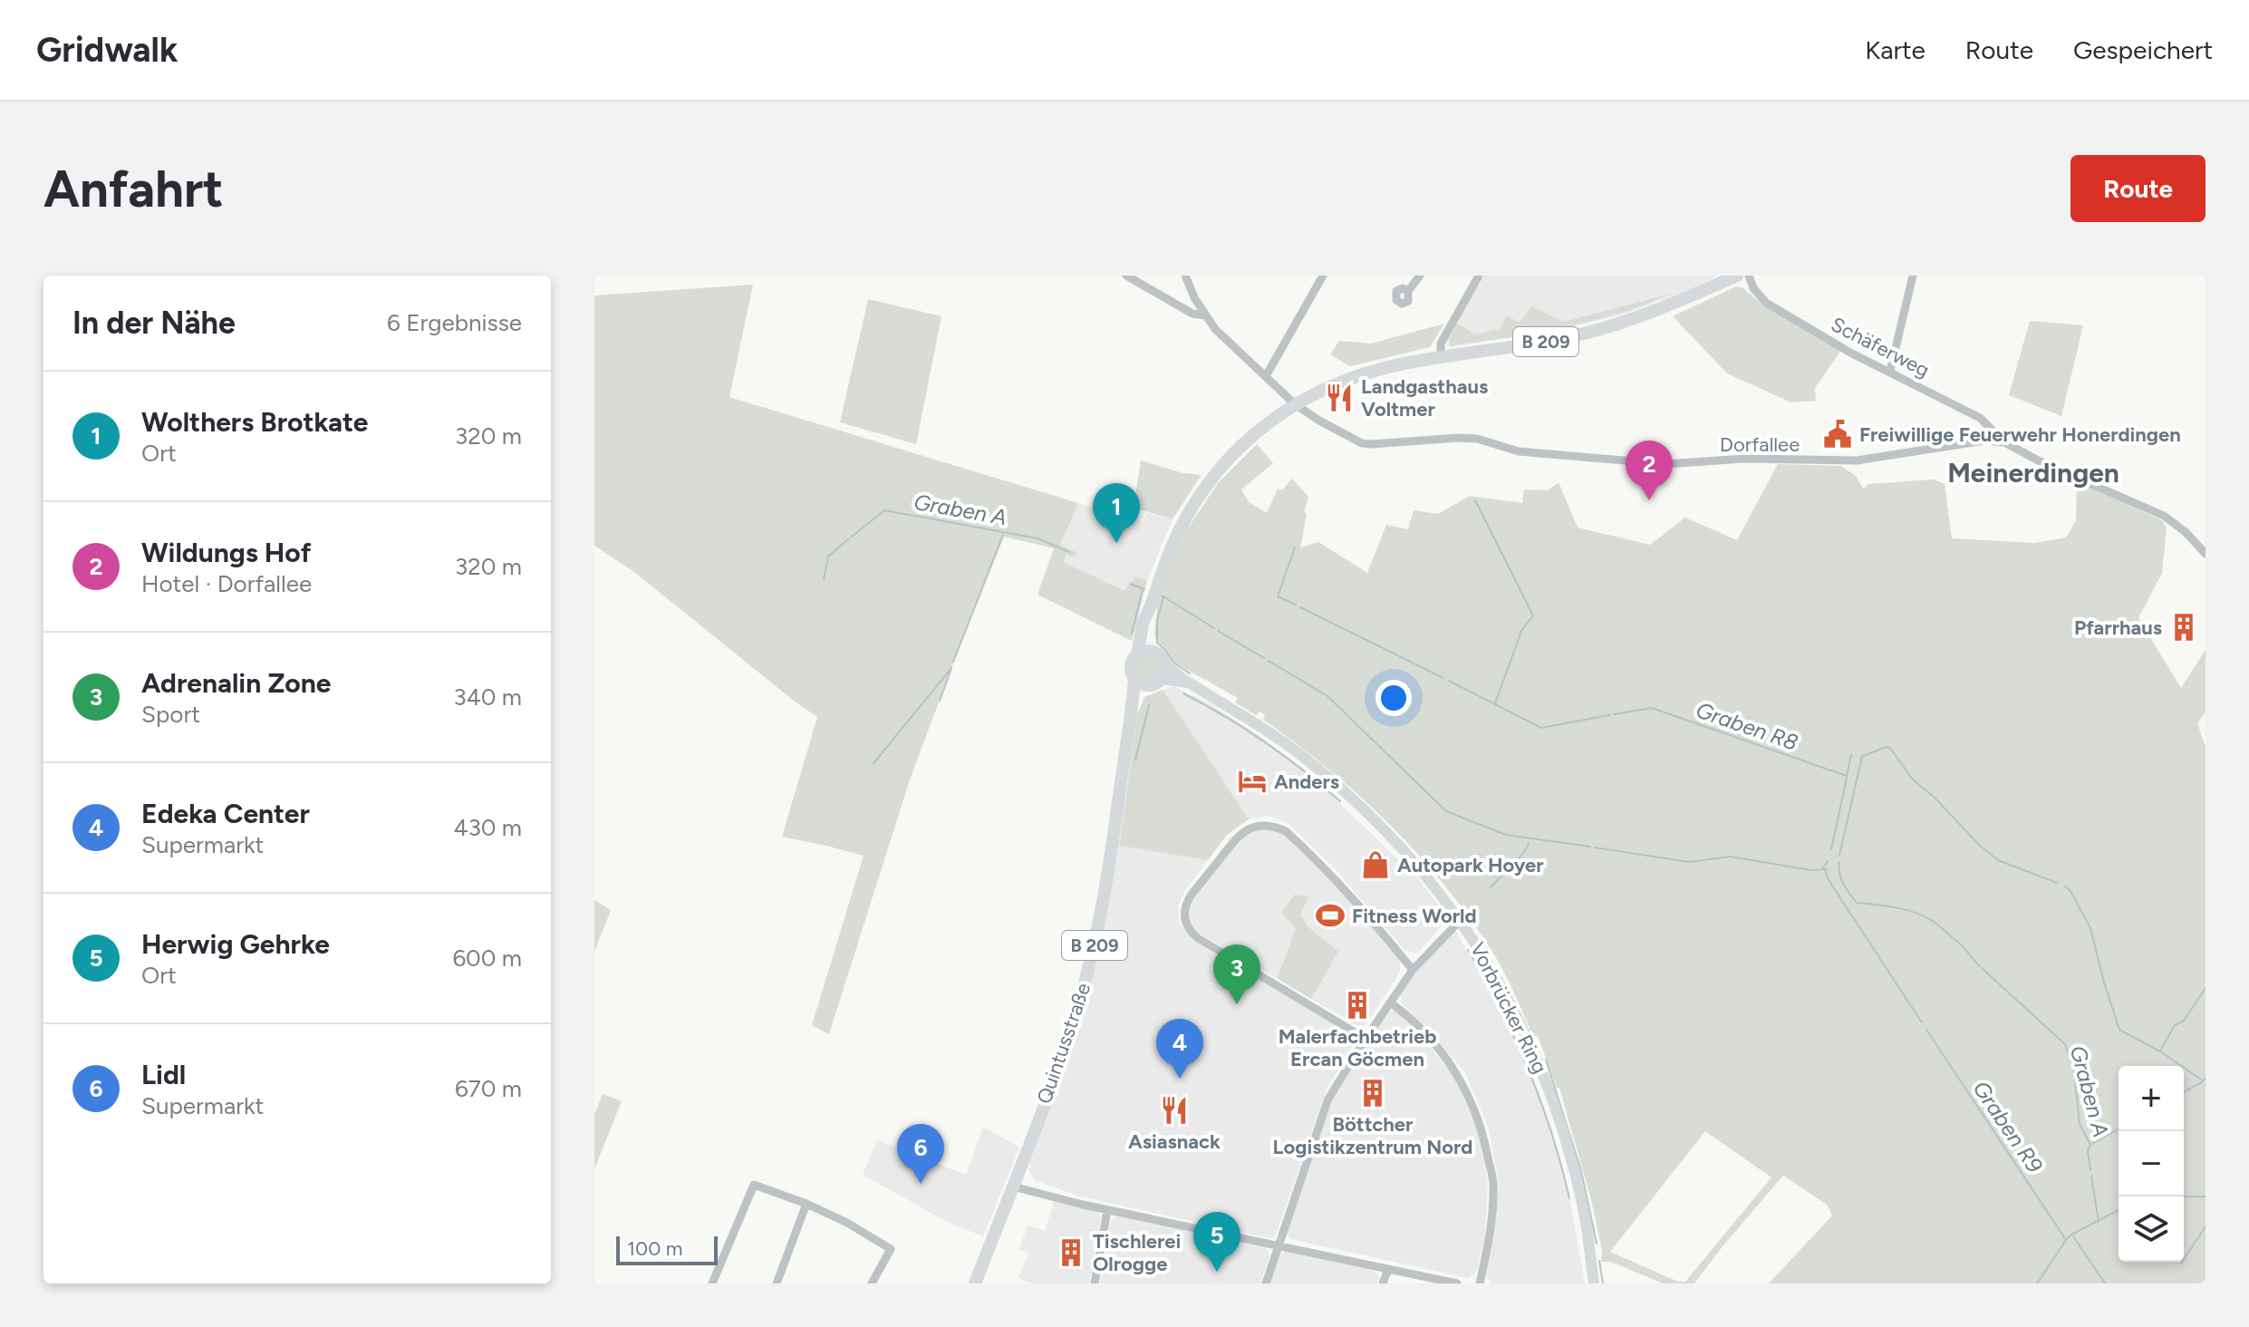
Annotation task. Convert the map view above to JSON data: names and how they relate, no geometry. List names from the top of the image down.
{
  "streets": {
    "main road": ["B 209", "Vorbrücker Ring", "Quintusstraße"],
    "street": ["Schäferweg", "Dorfallee"]
  },
  "crossings": [
    ["B 209", "Dorfallee"],
    ["B 209", "Vorbrücker Ring"],
    ["B 209", "Quintusstraße"],
    ["Schäferweg", "Dorfallee"],
    ["Vorbrücker Ring", "Quintusstraße"]
  ],
  "districts": ["Meinerdingen"],
  "water": ["Graben A", "Graben R8", "Graben R9"],
  "places": {
    "restaurant": ["Landgasthaus Voltmer", "Asiasnack"],
    "public building": ["Freiwillige Feuerwehr Honerdingen"],
    "building": [
      "Pfarrhaus",
      "Malerfachbetrieb Ercan Göcmen",
      "Böttcher Logistikzentrum Nord",
      "Tischlerei Olrogge"
    ],
    "hotel": ["Anders"],
    "shop": ["Autopark Hoyer"],
    "sports": ["Fitness World"]
  },
  "scale_bar": "100 m",
  "page": {
    "header": "Gridwalk",
    "nav": ["Karte", "Route", "Gespeichert"],
    "buttons": "Route",
    "title": "Anfahrt",
    "heading": ["In der Nähe", "6 Ergebnisse"],
    "list": [
      {
        "mark": "1",
        "name": "Wolthers Brotkate",
        "note": "Ort",
        "value": "320 m"
      },
      {
        "mark": "2",
        "name": "Wildungs Hof",
        "note": "Hotel · Dorfallee",
        "value": "320 m"
      },
      {
        "mark": "3",
        "name": "Adrenalin Zone",
        "note": "Sport",
        "value": "340 m"
      },
      {
        "mark": "4",
        "name": "Edeka Center",
        "note": "Supermarkt",
        "value": "430 m"
      },
      {
        "mark": "5",
        "name": "Herwig Gehrke",
        "note": "Ort",
        "value": "600 m"
      },
      {
        "mark": "6",
        "name": "Lidl",
        "note": "Supermarkt",
        "value": "670 m"
      }
    ],
    "pins": [
      "2",
      "1",
      "3",
      "4",
      "6",
      "5"
    ],
    "map_buttons": ["+", "−"],
    "scale": "100 m"
  }
}
